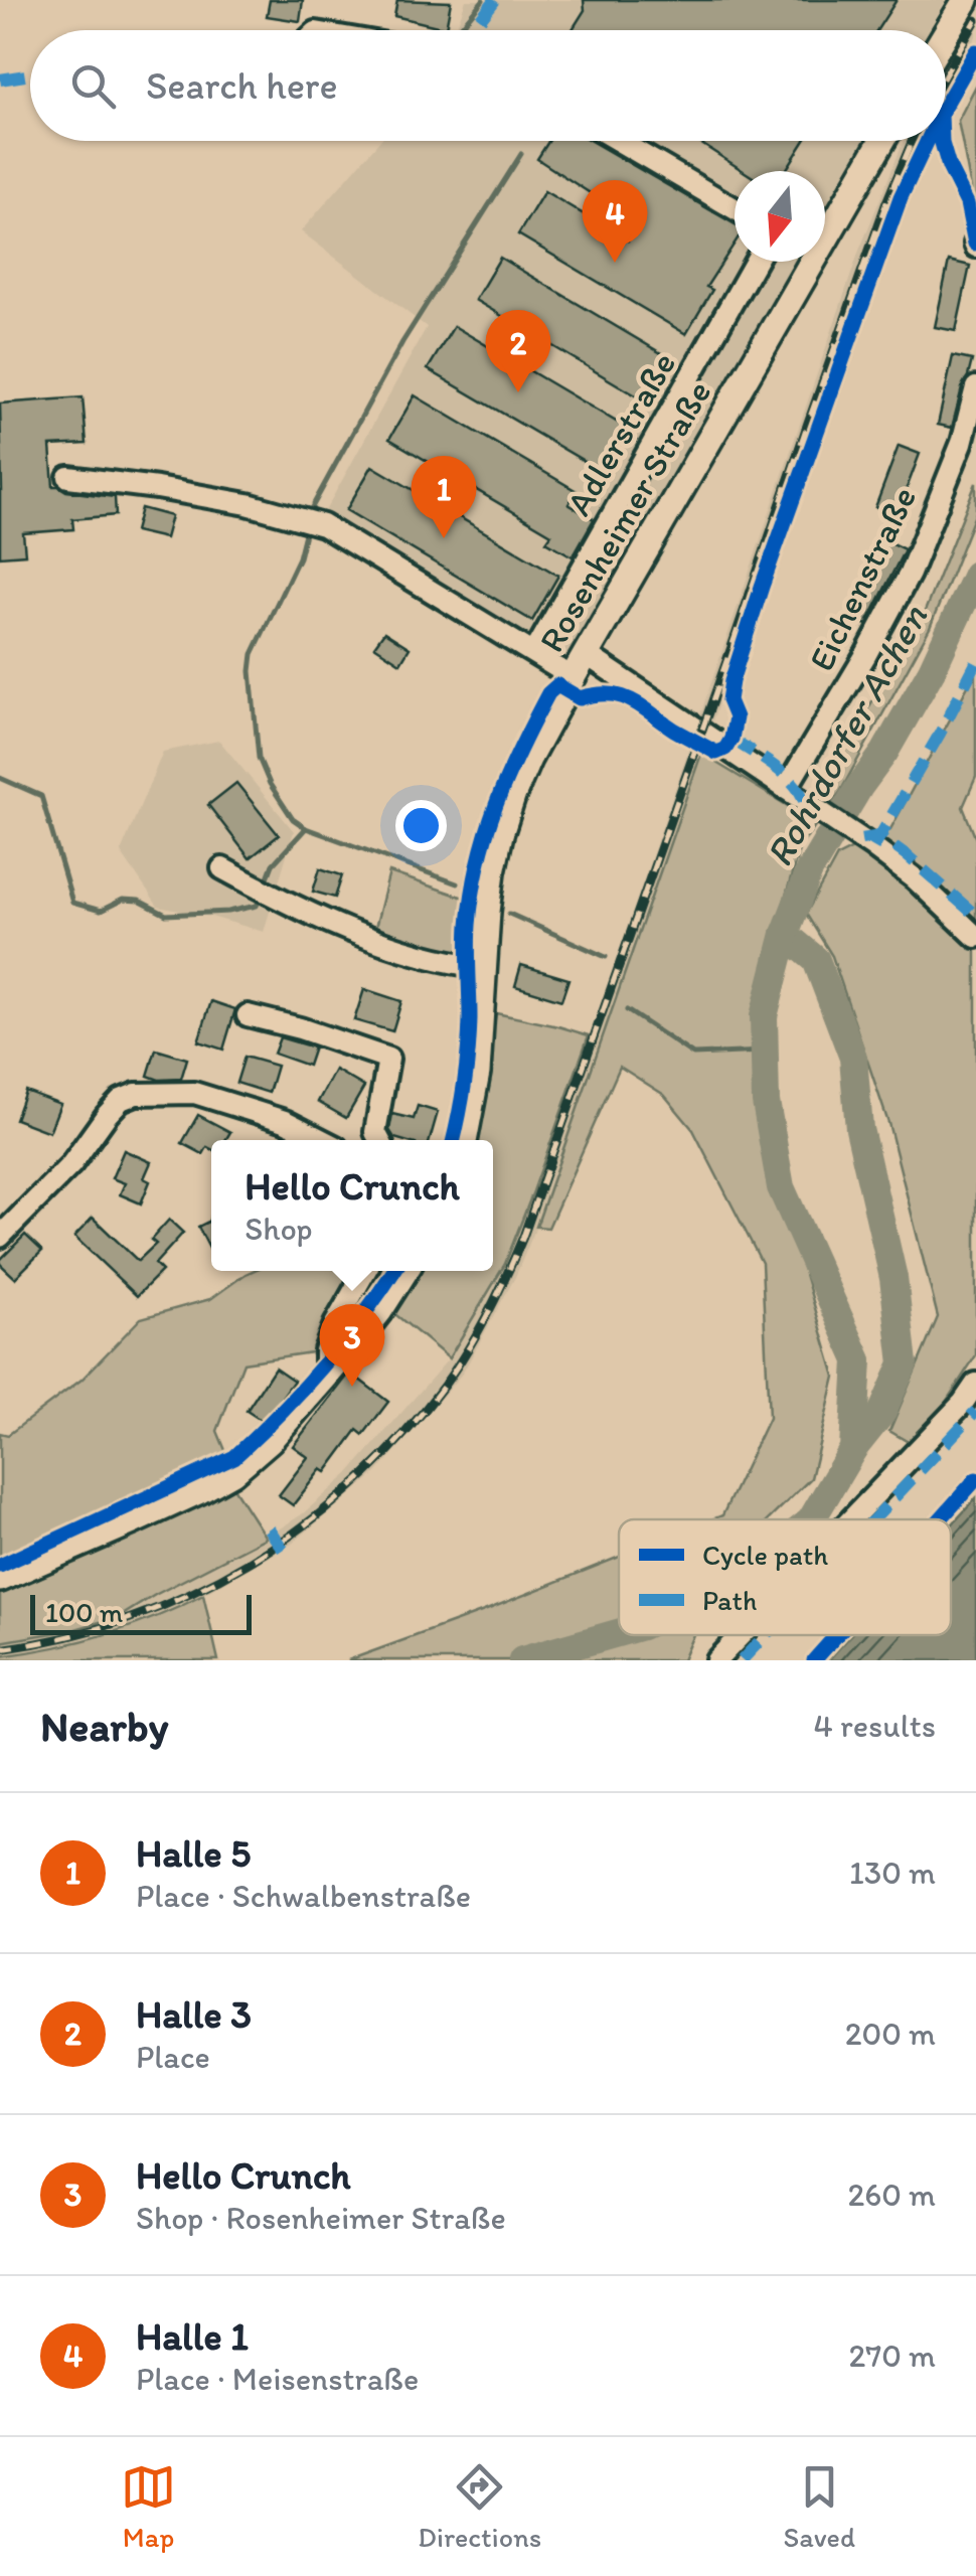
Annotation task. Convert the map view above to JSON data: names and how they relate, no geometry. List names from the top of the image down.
{
  "streets": {
    "main road": ["Rosenheimer Straße"],
    "street": ["Adlerstraße", "Eichenstraße"]
  },
  "water": ["Rohrdorfer Achen"],
  "legend": ["Cycle path", "Path"],
  "scale_bar": "100 m",
  "north": "bottom",
  "page": {
    "search": "Search here",
    "pins": [
      "4",
      "2",
      "1",
      "3"
    ],
    "popup": ["Hello Crunch", "Shop"],
    "scale": "100 m",
    "heading": ["Nearby", "4 results"],
    "list": [
      {
        "mark": "1",
        "name": "Halle 5",
        "note": "Place · Schwalbenstraße",
        "value": "130 m"
      },
      {
        "mark": "2",
        "name": "Halle 3",
        "note": "Place",
        "value": "200 m"
      },
      {
        "mark": "3",
        "name": "Hello Crunch",
        "note": "Shop · Rosenheimer Straße",
        "value": "260 m"
      },
      {
        "mark": "4",
        "name": "Halle 1",
        "note": "Place · Meisenstraße",
        "value": "270 m"
      }
    ],
    "nav": ["Map", "Directions", "Saved"]
  }
}
